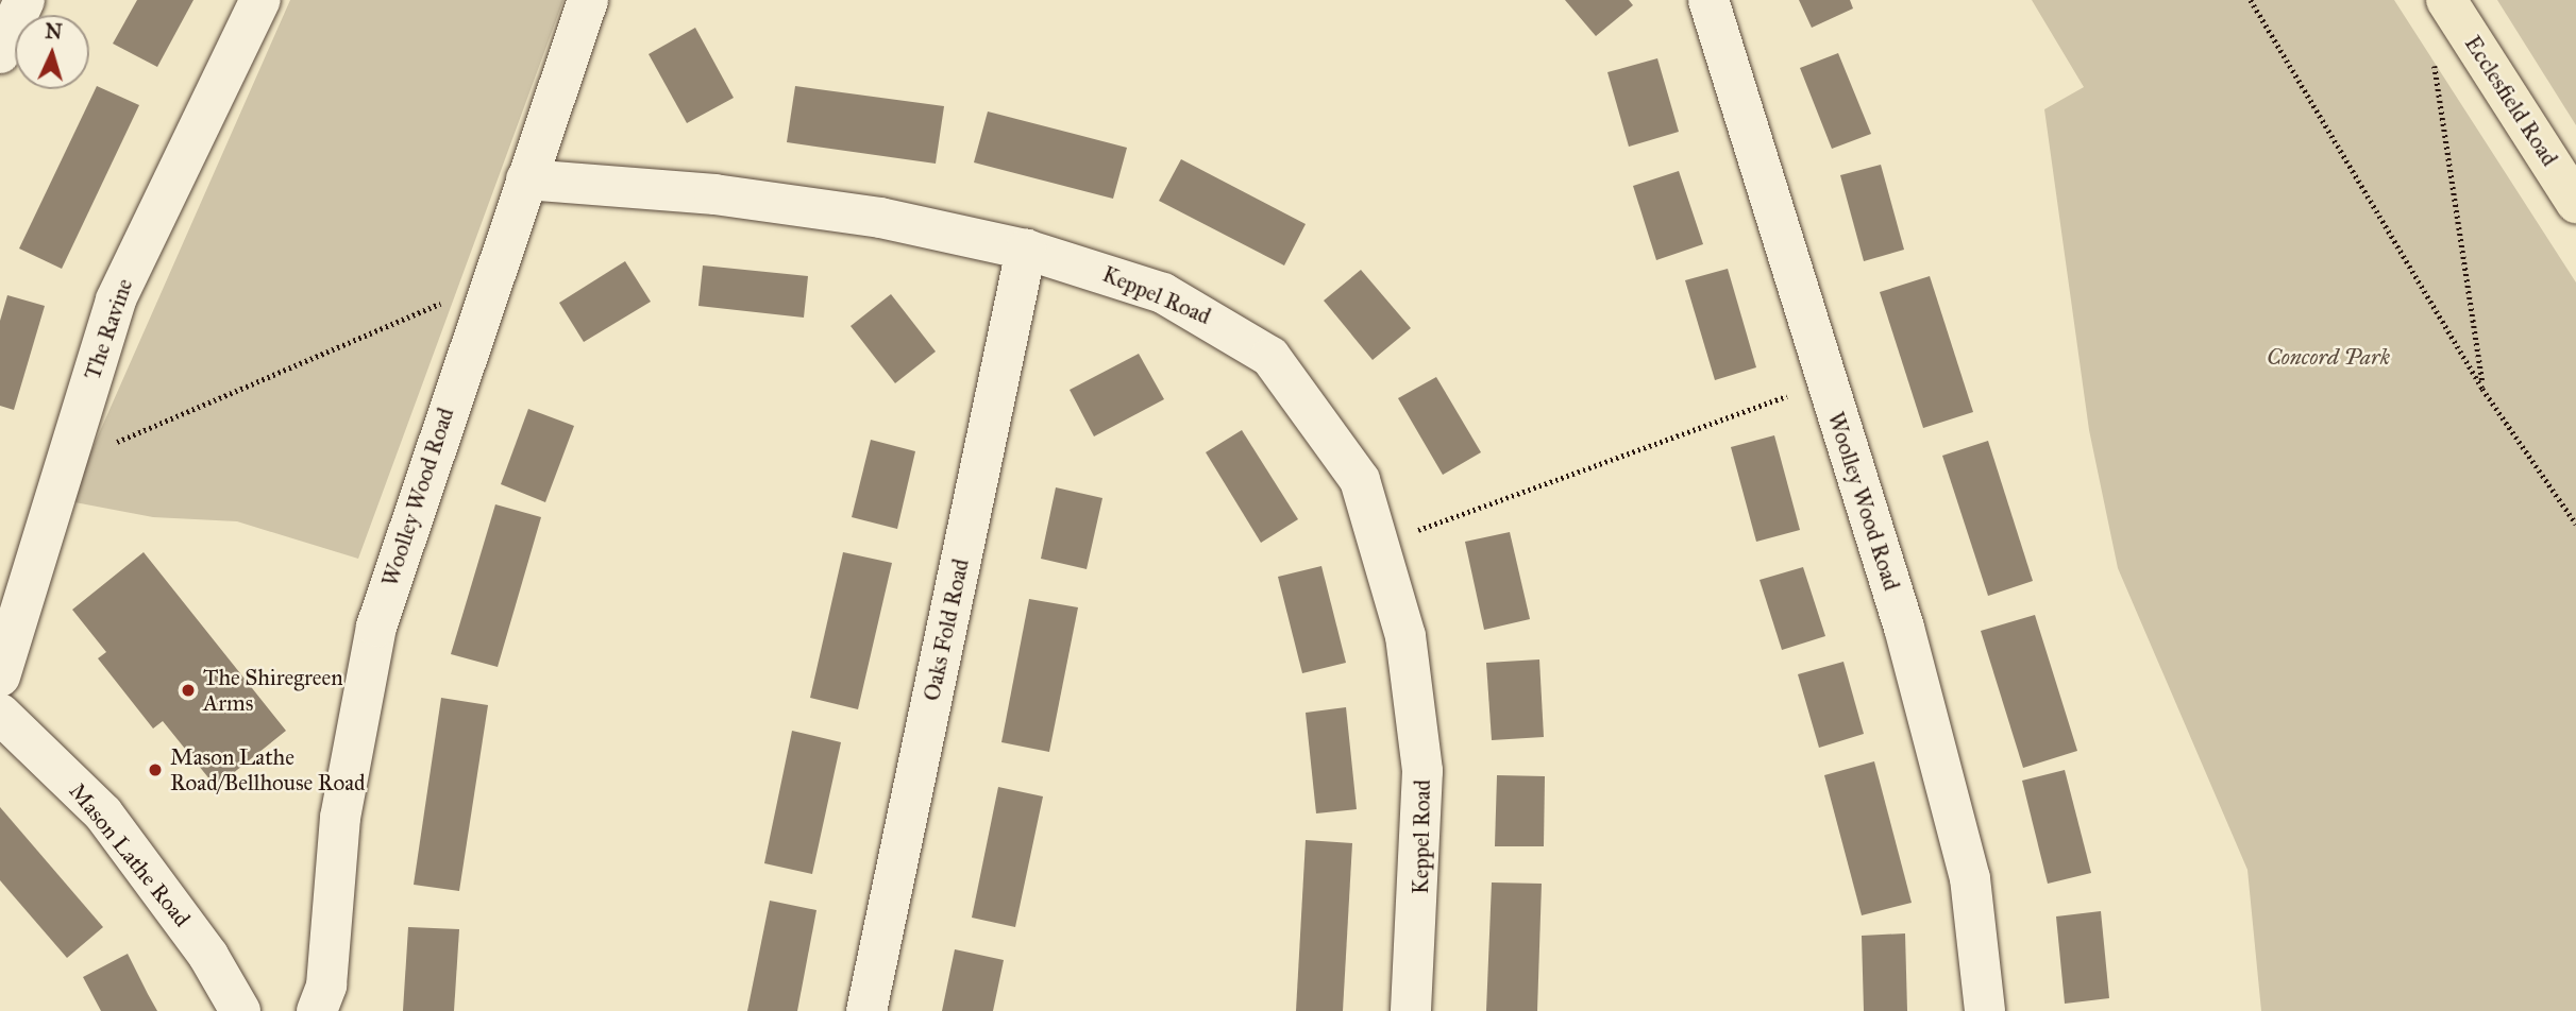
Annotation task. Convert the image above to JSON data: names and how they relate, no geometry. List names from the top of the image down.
{
  "streets": {
    "main road": ["Ecclesfield Road"],
    "street": [
      "Keppel Road",
      "The Ravine",
      "Woolley Wood Road",
      "Oaks Fold Road",
      "Mason Lathe Road"
    ]
  },
  "crossings": [
    ["Keppel Road", "Woolley Wood Road"],
    ["Keppel Road", "Oaks Fold Road"]
  ],
  "parks": ["Concord Park"],
  "places": ["The Shiregreen Arms", "Mason Lathe Road/Bellhouse Road"],
  "north": "top"
}
